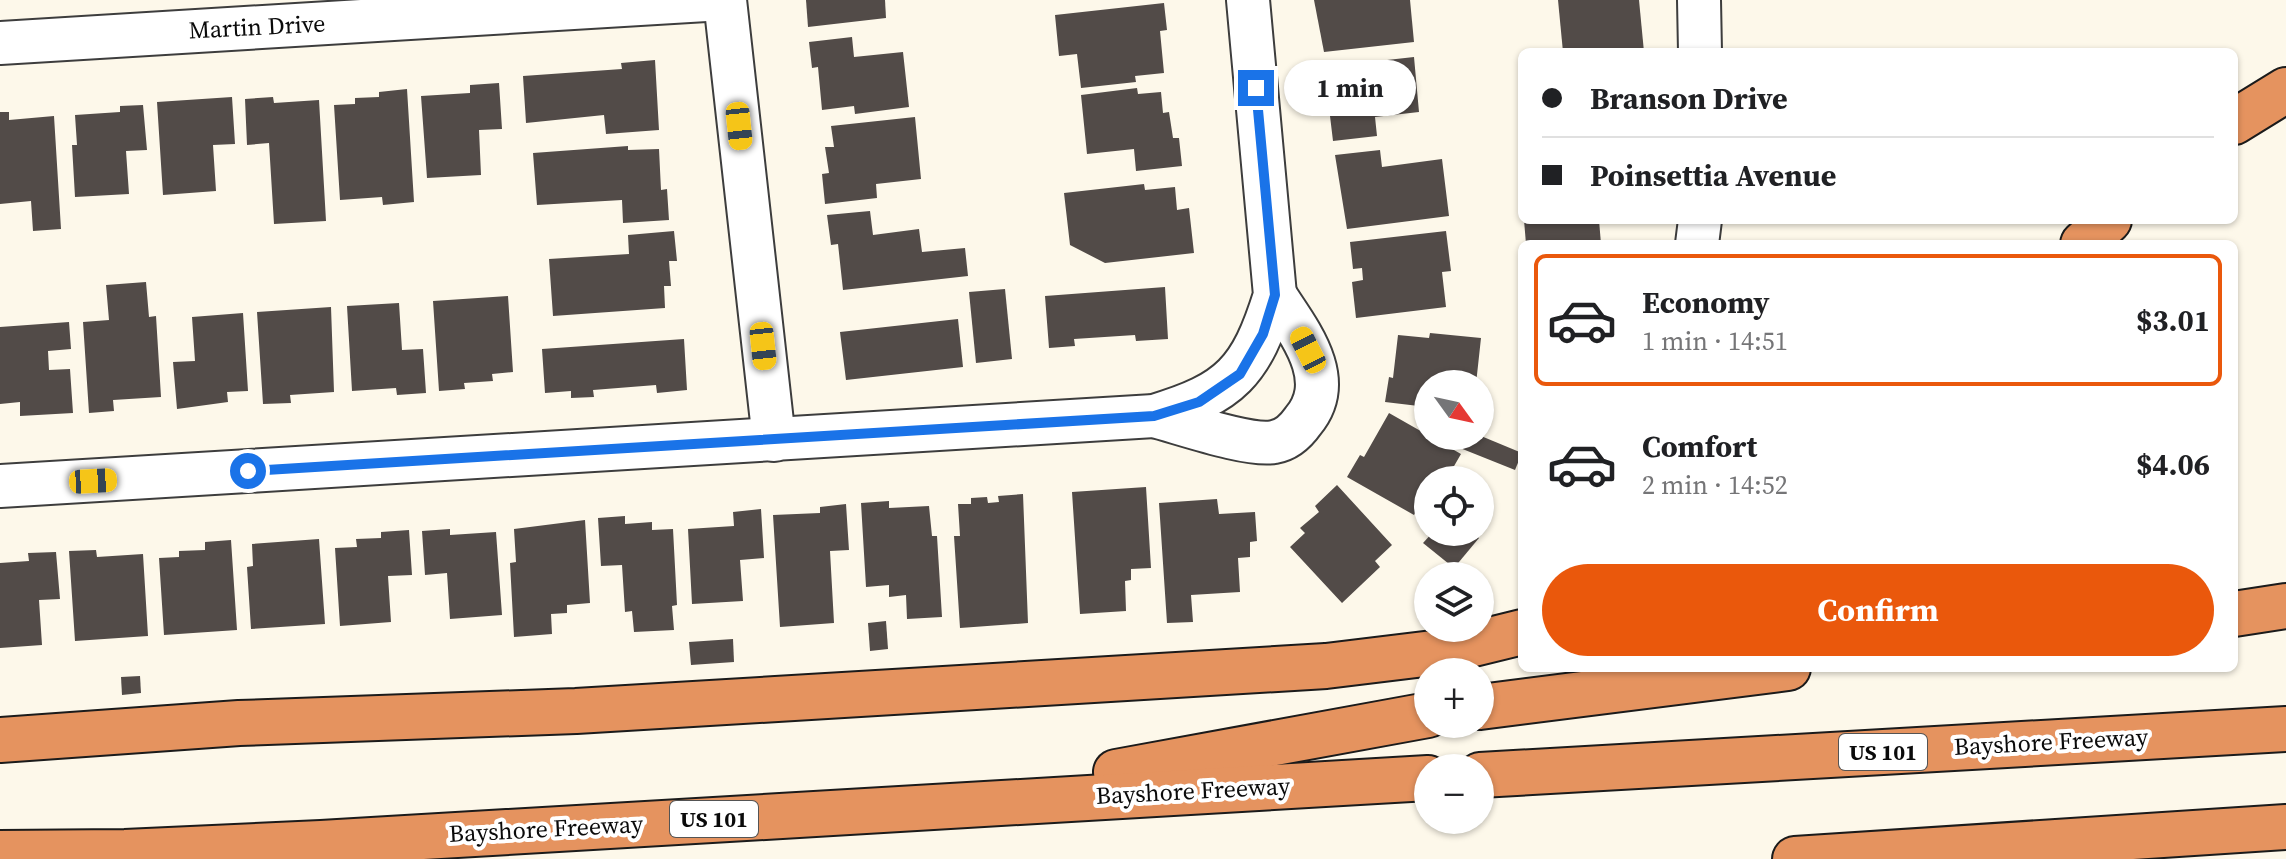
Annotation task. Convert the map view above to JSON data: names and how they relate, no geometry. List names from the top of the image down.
{
  "streets": {
    "highway": ["Bayshore Freeway", "US 101"],
    "street": ["Martin Drive"]
  },
  "north": "bottom right",
  "page": {
    "banner": ["Branson Drive", "Poinsettia Avenue"],
    "bubble": "1 min",
    "list": [
      {
        "name": "Economy",
        "note": "1 min · 14:51",
        "value": "$3.01"
      },
      {
        "name": "Comfort",
        "note": "2 min · 14:52",
        "value": "$4.06"
      }
    ],
    "map_buttons": ["+", "−"],
    "buttons": "Confirm"
  }
}
